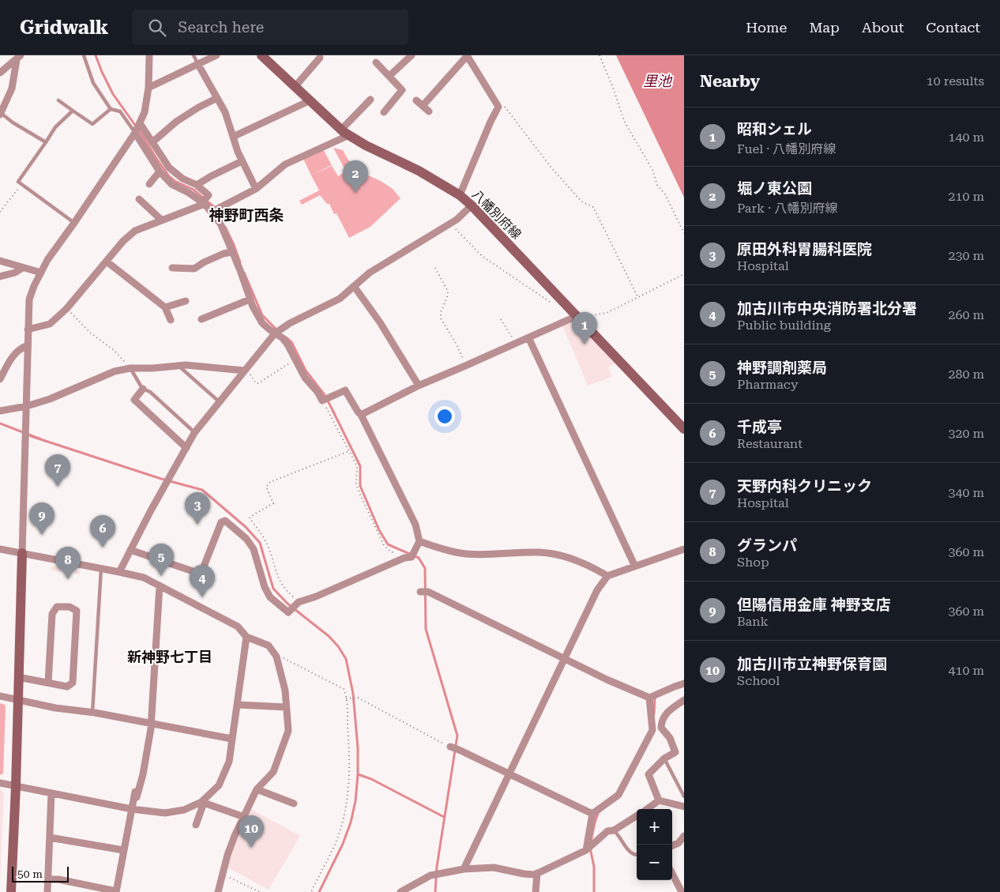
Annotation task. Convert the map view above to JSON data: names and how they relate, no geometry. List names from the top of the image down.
{
  "streets": {
    "main road": ["八幡別府線"]
  },
  "districts": ["神野町西条", "新神野七丁目"],
  "water": ["里池"],
  "scale_bar": "50 m",
  "page": {
    "header": "Gridwalk",
    "search": "Search here",
    "nav": [
      "Home",
      "Map",
      "About",
      "Contact"
    ],
    "heading": ["Nearby", "10 results"],
    "list": [
      {
        "mark": "1",
        "name": "昭和シェル",
        "note": "Fuel · 八幡別府線",
        "value": "140 m"
      },
      {
        "mark": "2",
        "name": "堀ノ東公園",
        "note": "Park · 八幡別府線",
        "value": "210 m"
      },
      {
        "mark": "3",
        "name": "原田外科胃腸科医院",
        "note": "Hospital",
        "value": "230 m"
      },
      {
        "mark": "4",
        "name": "加古川市中央消防署北分署",
        "note": "Public building",
        "value": "260 m"
      },
      {
        "mark": "5",
        "name": "神野調剤薬局",
        "note": "Pharmacy",
        "value": "280 m"
      },
      {
        "mark": "6",
        "name": "千成亭",
        "note": "Restaurant",
        "value": "320 m"
      },
      {
        "mark": "7",
        "name": "天野内科クリニック",
        "note": "Hospital",
        "value": "340 m"
      },
      {
        "mark": "8",
        "name": "グランパ",
        "note": "Shop",
        "value": "360 m"
      },
      {
        "mark": "9",
        "name": "但陽信用金庫 神野支店",
        "note": "Bank",
        "value": "360 m"
      },
      {
        "mark": "10",
        "name": "加古川市立神野保育園",
        "note": "School",
        "value": "410 m"
      }
    ],
    "pins": [
      "2",
      "1",
      "7",
      "3",
      "9",
      "6",
      "5",
      "8",
      "4",
      "10"
    ],
    "map_buttons": ["+", "−"],
    "scale": "50 m"
  }
}
